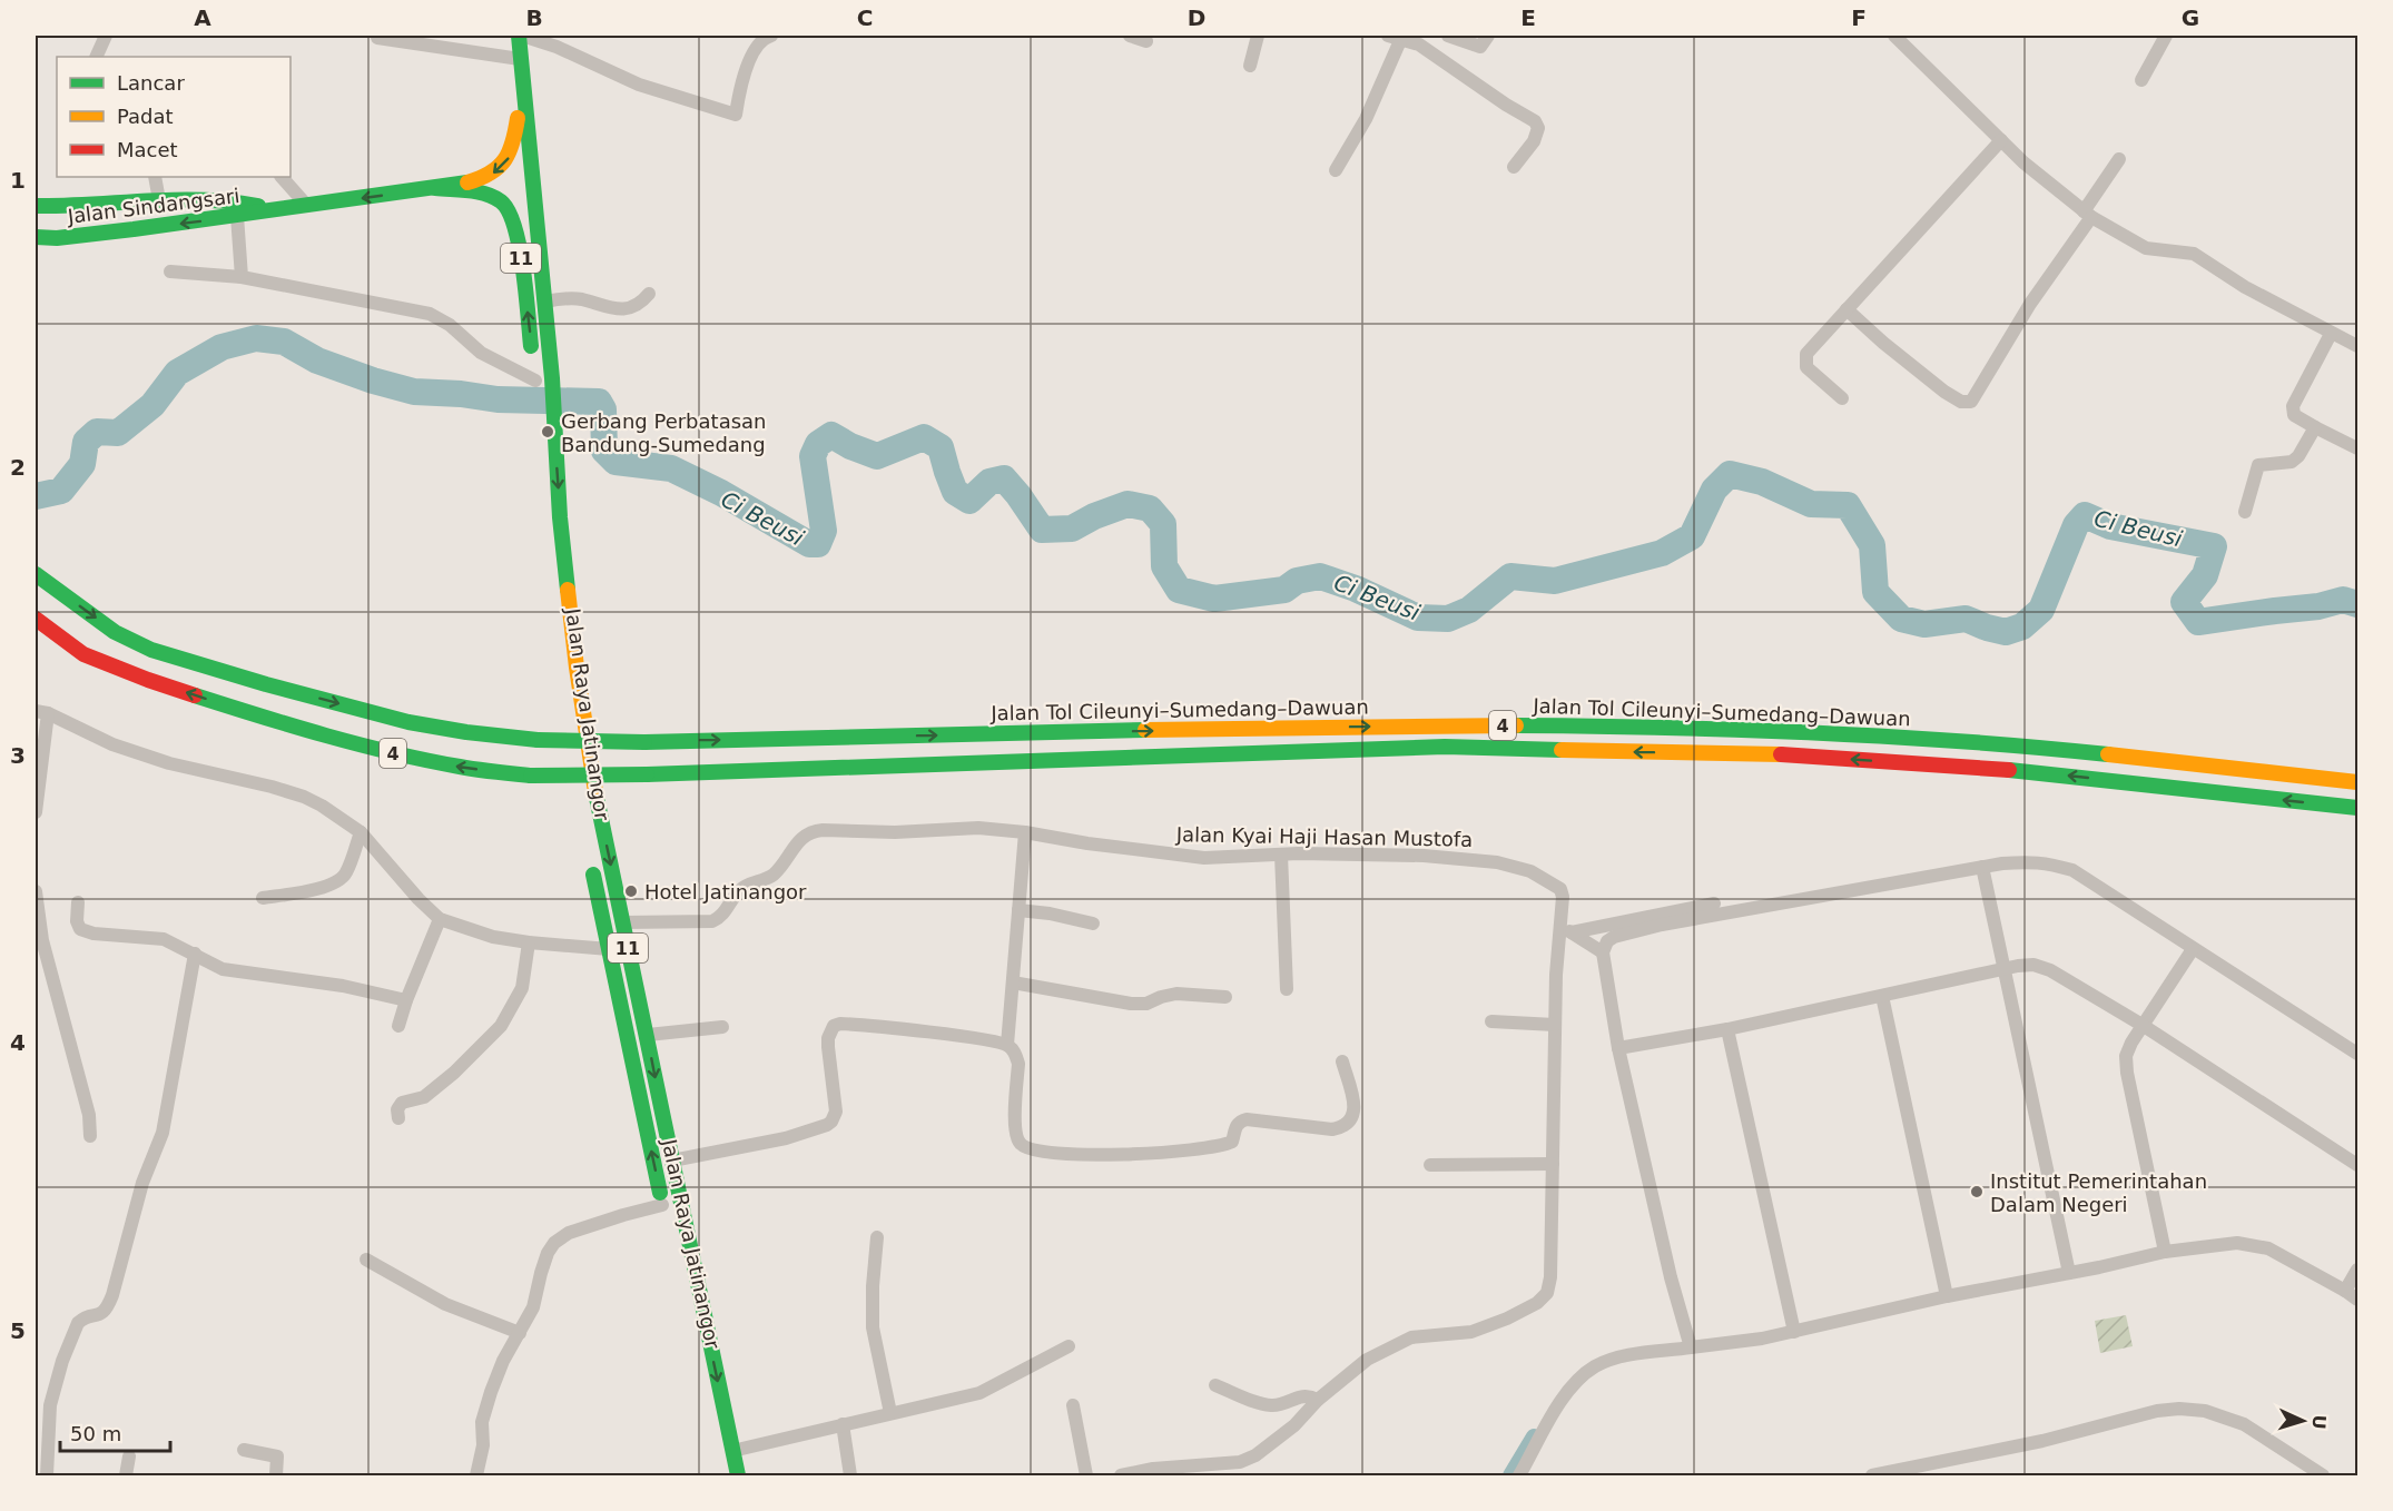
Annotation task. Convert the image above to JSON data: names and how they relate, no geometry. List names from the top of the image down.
{
  "streets": {
    "highway": [
      "Jalan Sindangsari",
      "11",
      "Jalan Tol Cileunyi–Sumedang–Dawuan",
      "Jalan Raya Jatinangor",
      "4"
    ],
    "street": ["Jalan Kyai Haji Hasan Mustofa"]
  },
  "crossings": [
    ["Jalan Sindangsari", "11"],
    ["11", "Jalan Raya Jatinangor"],
    ["Jalan Raya Jatinangor", "Jalan Kyai Haji Hasan Mustofa"]
  ],
  "water": ["Ci Beusi"],
  "places": ["Gerbang Perbatasan Bandung-Sumedang", "Hotel Jatinangor", "Institut Pemerintahan Dalam Negeri"],
  "legend": ["Lancar", "Padat", "Macet"],
  "scale_bar": "50 m",
  "north": "right",
  "grid": {
    "columns": [
      "A",
      "B",
      "C",
      "D",
      "E",
      "F",
      "G"
    ],
    "rows": [
      "1",
      "2",
      "3",
      "4",
      "5"
    ]
  }
}
